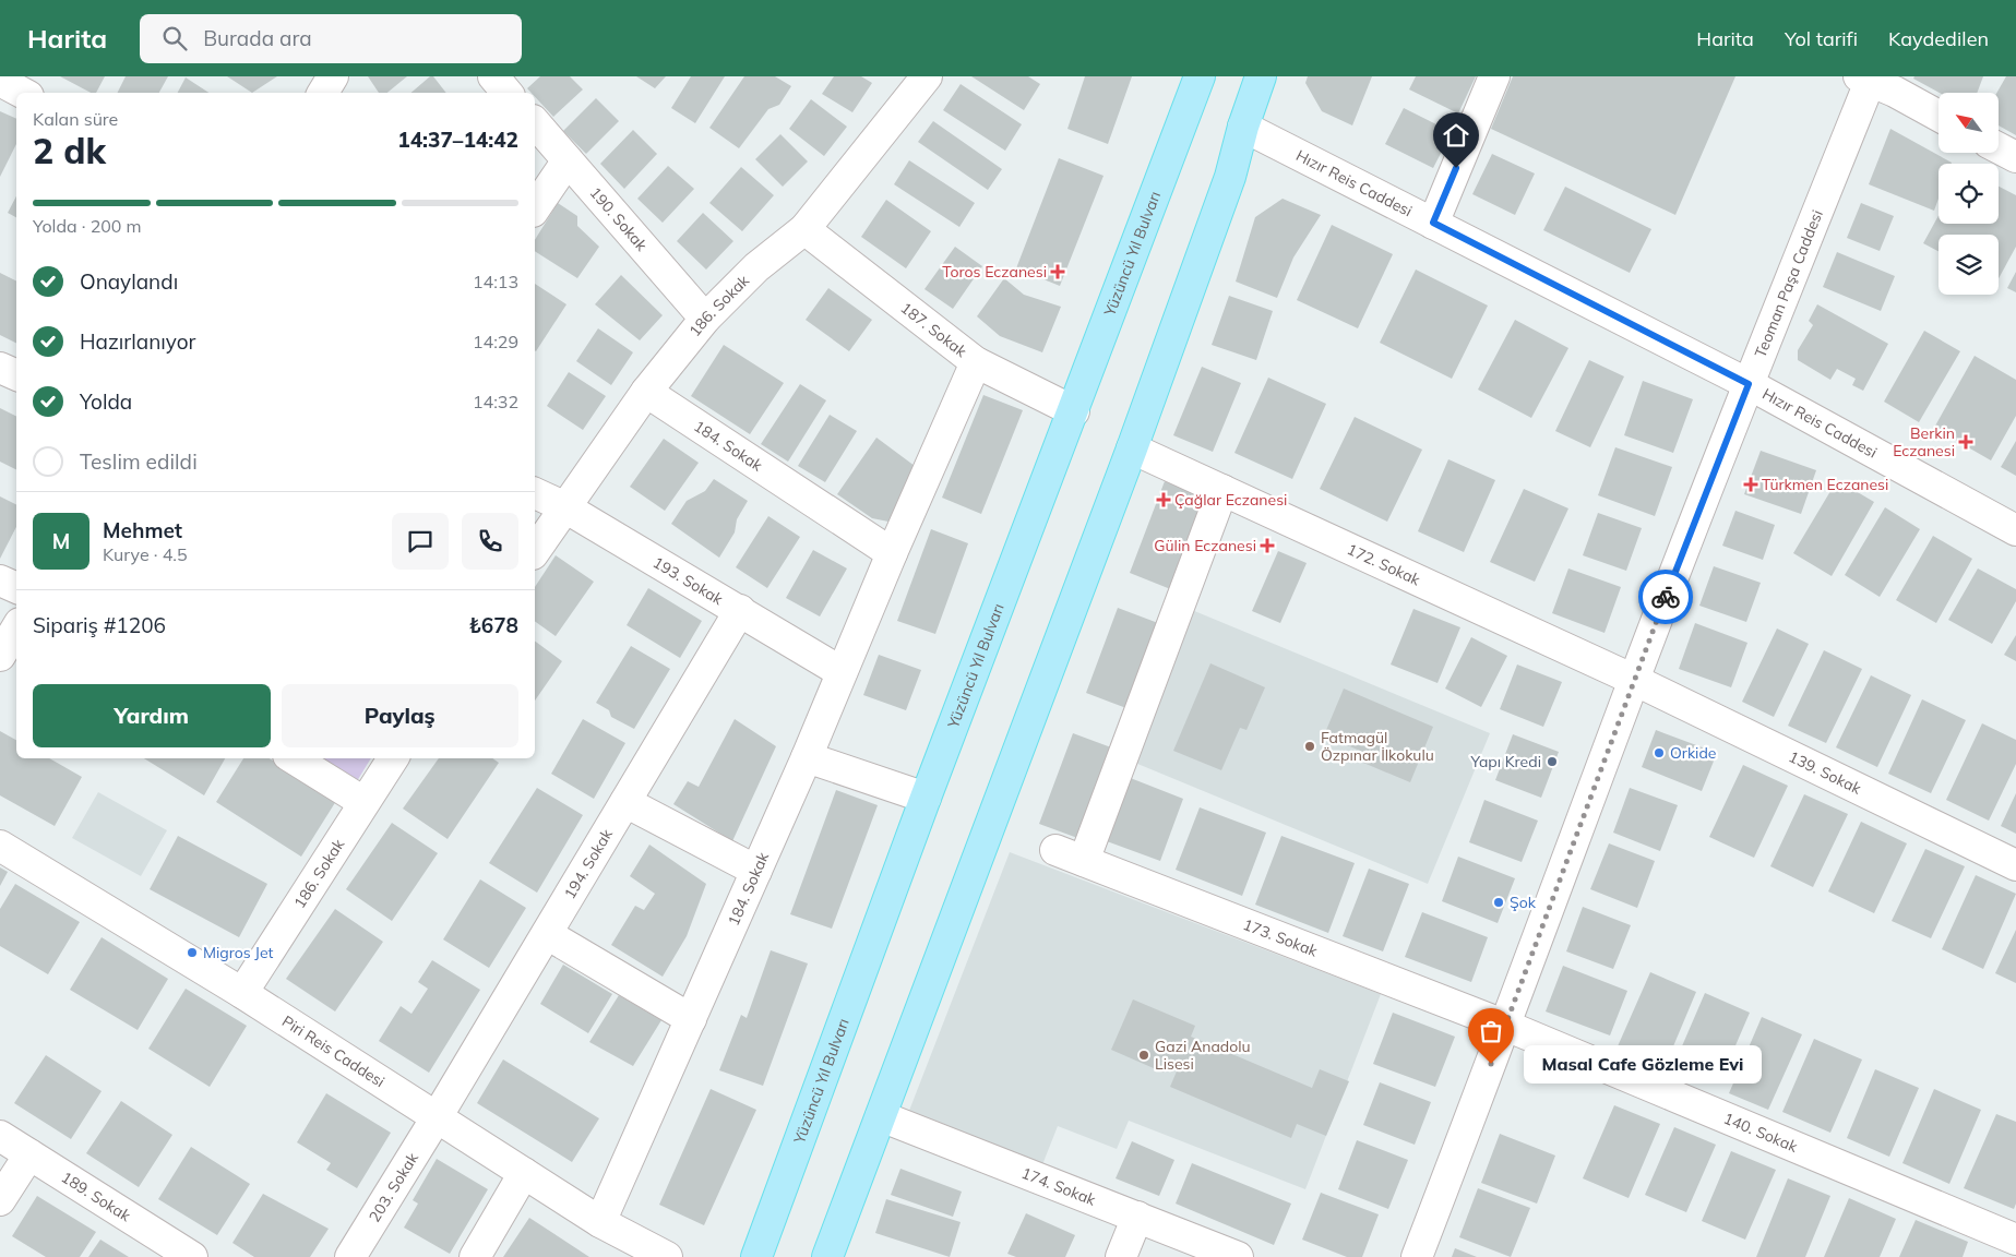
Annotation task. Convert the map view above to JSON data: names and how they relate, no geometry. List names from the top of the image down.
{
  "streets": {
    "main road": ["Yüzüncü Yıl Bulvarı"],
    "street": [
      "Hızır Reis Caddesi",
      "190. Sokak",
      "Teoman Paşa Caddesi",
      "186. Sokak",
      "187. Sokak",
      "184. Sokak",
      "172. Sokak",
      "193. Sokak",
      "139. Sokak",
      "194. Sokak",
      "173. Sokak",
      "Piri Reis Caddesi",
      "140. Sokak",
      "174. Sokak",
      "203. Sokak",
      "189. Sokak"
    ]
  },
  "crossings": [
    ["Hızır Reis Caddesi", "Teoman Paşa Caddesi"],
    ["190. Sokak", "186. Sokak"],
    ["Yüzüncü Yıl Bulvarı", "187. Sokak"],
    ["Teoman Paşa Caddesi", "172. Sokak"],
    ["Teoman Paşa Caddesi", "139. Sokak"],
    ["Teoman Paşa Caddesi", "173. Sokak"],
    ["Teoman Paşa Caddesi", "140. Sokak"],
    ["186. Sokak", "187. Sokak"],
    ["186. Sokak", "184. Sokak"],
    ["186. Sokak", "193. Sokak"],
    ["186. Sokak", "Piri Reis Caddesi"],
    ["187. Sokak", "184. Sokak"],
    ["184. Sokak", "193. Sokak"],
    ["184. Sokak", "Piri Reis Caddesi"],
    ["172. Sokak", "139. Sokak"],
    ["193. Sokak", "194. Sokak"],
    ["194. Sokak", "Piri Reis Caddesi"],
    ["194. Sokak", "203. Sokak"],
    ["173. Sokak", "140. Sokak"],
    ["Piri Reis Caddesi", "203. Sokak"]
  ],
  "places": {
    "health": [
      "Toros Eczanesi",
      "Berkin Eczanesi",
      "Türkmen Eczanesi",
      "Çağlar Eczanesi",
      "Gülin Eczanesi"
    ],
    "other": [
      "Fatmagül Özpınar İlkokulu",
      "Orkide",
      "Yapı Kredi",
      "Şok",
      "Migros Jet",
      "Gazi Anadolu Lisesi",
      "Masal Cafe Gözleme Evi"
    ]
  },
  "north": "top left",
  "page": {
    "header": "Harita",
    "search": "Burada ara",
    "nav": ["Harita", "Yol tarifi", "Kaydedilen"],
    "heading": ["2 dk", "Kalan süre", "14:37–14:42"],
    "panel": [
      "Mehmet",
      "Kurye · 4.5",
      "Sipariş #1206",
      "₺678"
    ],
    "bar": "Yolda · 200 m",
    "list": [
      ["Onaylandı", "14:13"],
      ["Hazırlanıyor", "14:29"],
      ["Yolda", "14:32"],
      "Teslim edildi"
    ],
    "round": "M",
    "buttons": ["Yardım", "Paylaş"],
    "bubble": "Masal Cafe Gözleme Evi"
  }
}
